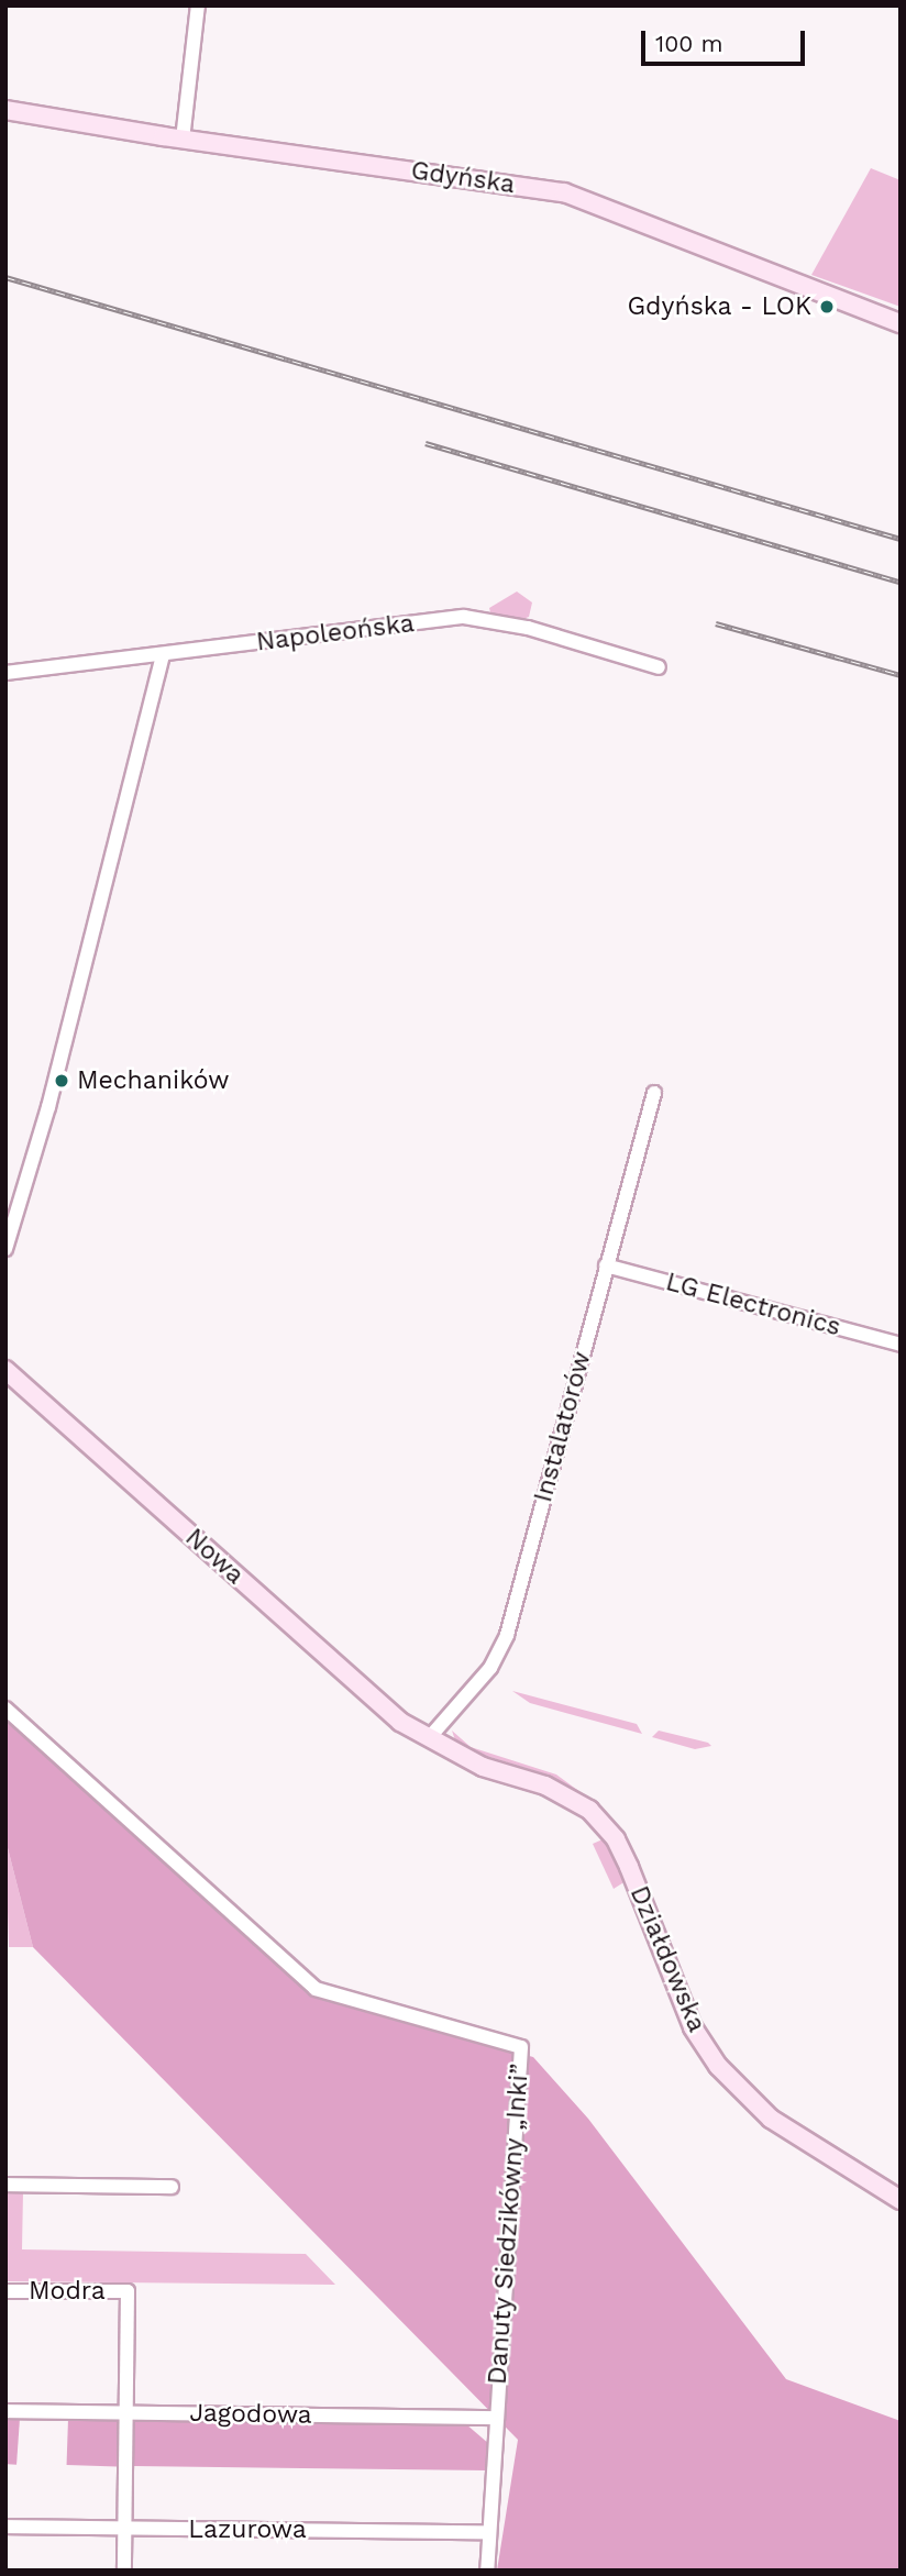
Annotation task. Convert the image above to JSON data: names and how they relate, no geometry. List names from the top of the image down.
{
  "streets": {
    "street": [
      "Gdyńska",
      "Napoleońska",
      "LG Electronics",
      "Instalatorów",
      "Nowa",
      "Działdowska",
      "Danuty Siedzikówny „Inki”",
      "Modra",
      "Jagodowa",
      "Lazurowa"
    ]
  },
  "crossings": [
    ["LG Electronics", "Instalatorów"],
    ["Instalatorów", "Nowa"],
    ["Instalatorów", "Działdowska"],
    ["Nowa", "Działdowska"],
    ["Danuty Siedzikówny „Inki”", "Jagodowa"],
    ["Danuty Siedzikówny „Inki”", "Lazurowa"],
    ["Modra", "Jagodowa"]
  ],
  "places": ["Gdyńska - LOK", "Mechaników"],
  "scale_bar": "100 m"
}
